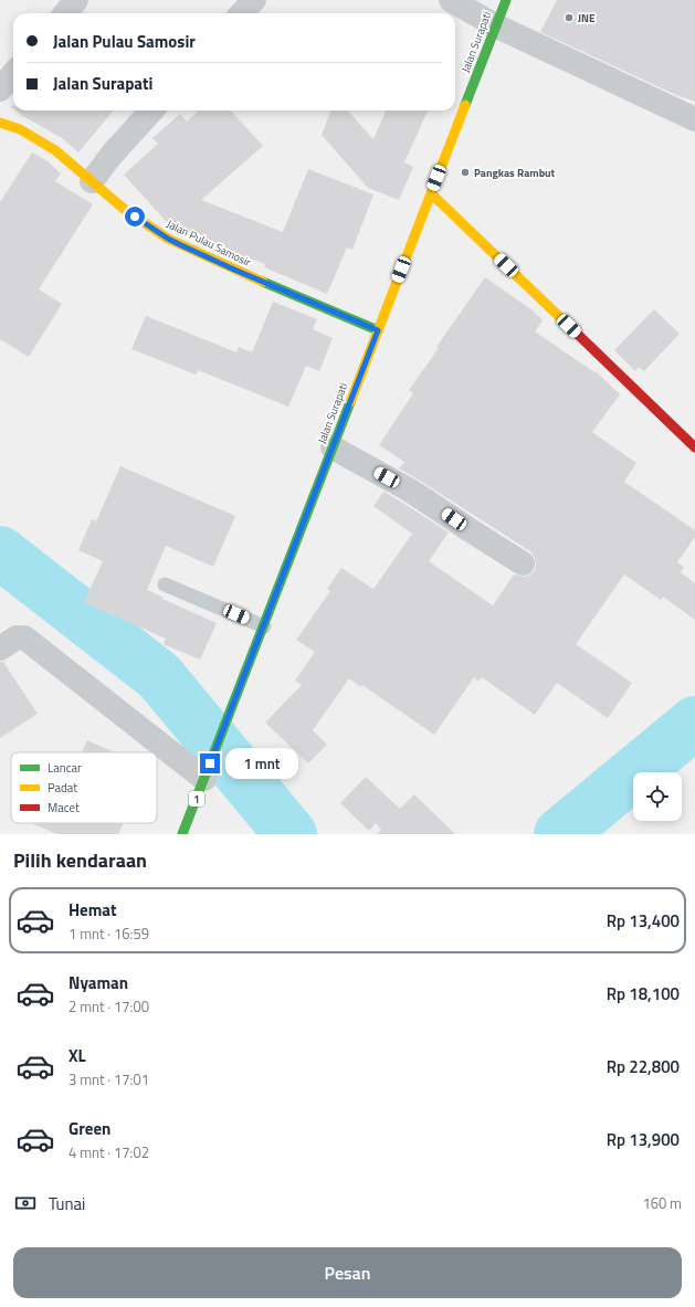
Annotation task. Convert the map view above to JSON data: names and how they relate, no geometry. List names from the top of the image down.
{
  "streets": {
    "main road": ["Jalan Surapati", "Jalan Pulau Samosir", "1"]
  },
  "crossings": [
    ["Jalan Surapati", "Jalan Pulau Samosir"]
  ],
  "places": ["JNE", "Pangkas Rambut"],
  "legend": ["Lancar", "Padat", "Macet"],
  "page": {
    "banner": ["Jalan Pulau Samosir", "Jalan Surapati"],
    "bubble": "1 mnt",
    "heading": "Pilih kendaraan",
    "list": [
      {
        "name": "Hemat",
        "note": "1 mnt · 16:59",
        "value": "Rp 13,400"
      },
      {
        "name": "Nyaman",
        "note": "2 mnt · 17:00",
        "value": "Rp 18,100"
      },
      {
        "name": "XL",
        "note": "3 mnt · 17:01",
        "value": "Rp 22,800"
      },
      {
        "name": "Green",
        "note": "4 mnt · 17:02",
        "value": "Rp 13,900"
      }
    ],
    "pay": ["Tunai", "160 m"],
    "buttons": "Pesan"
  }
}
